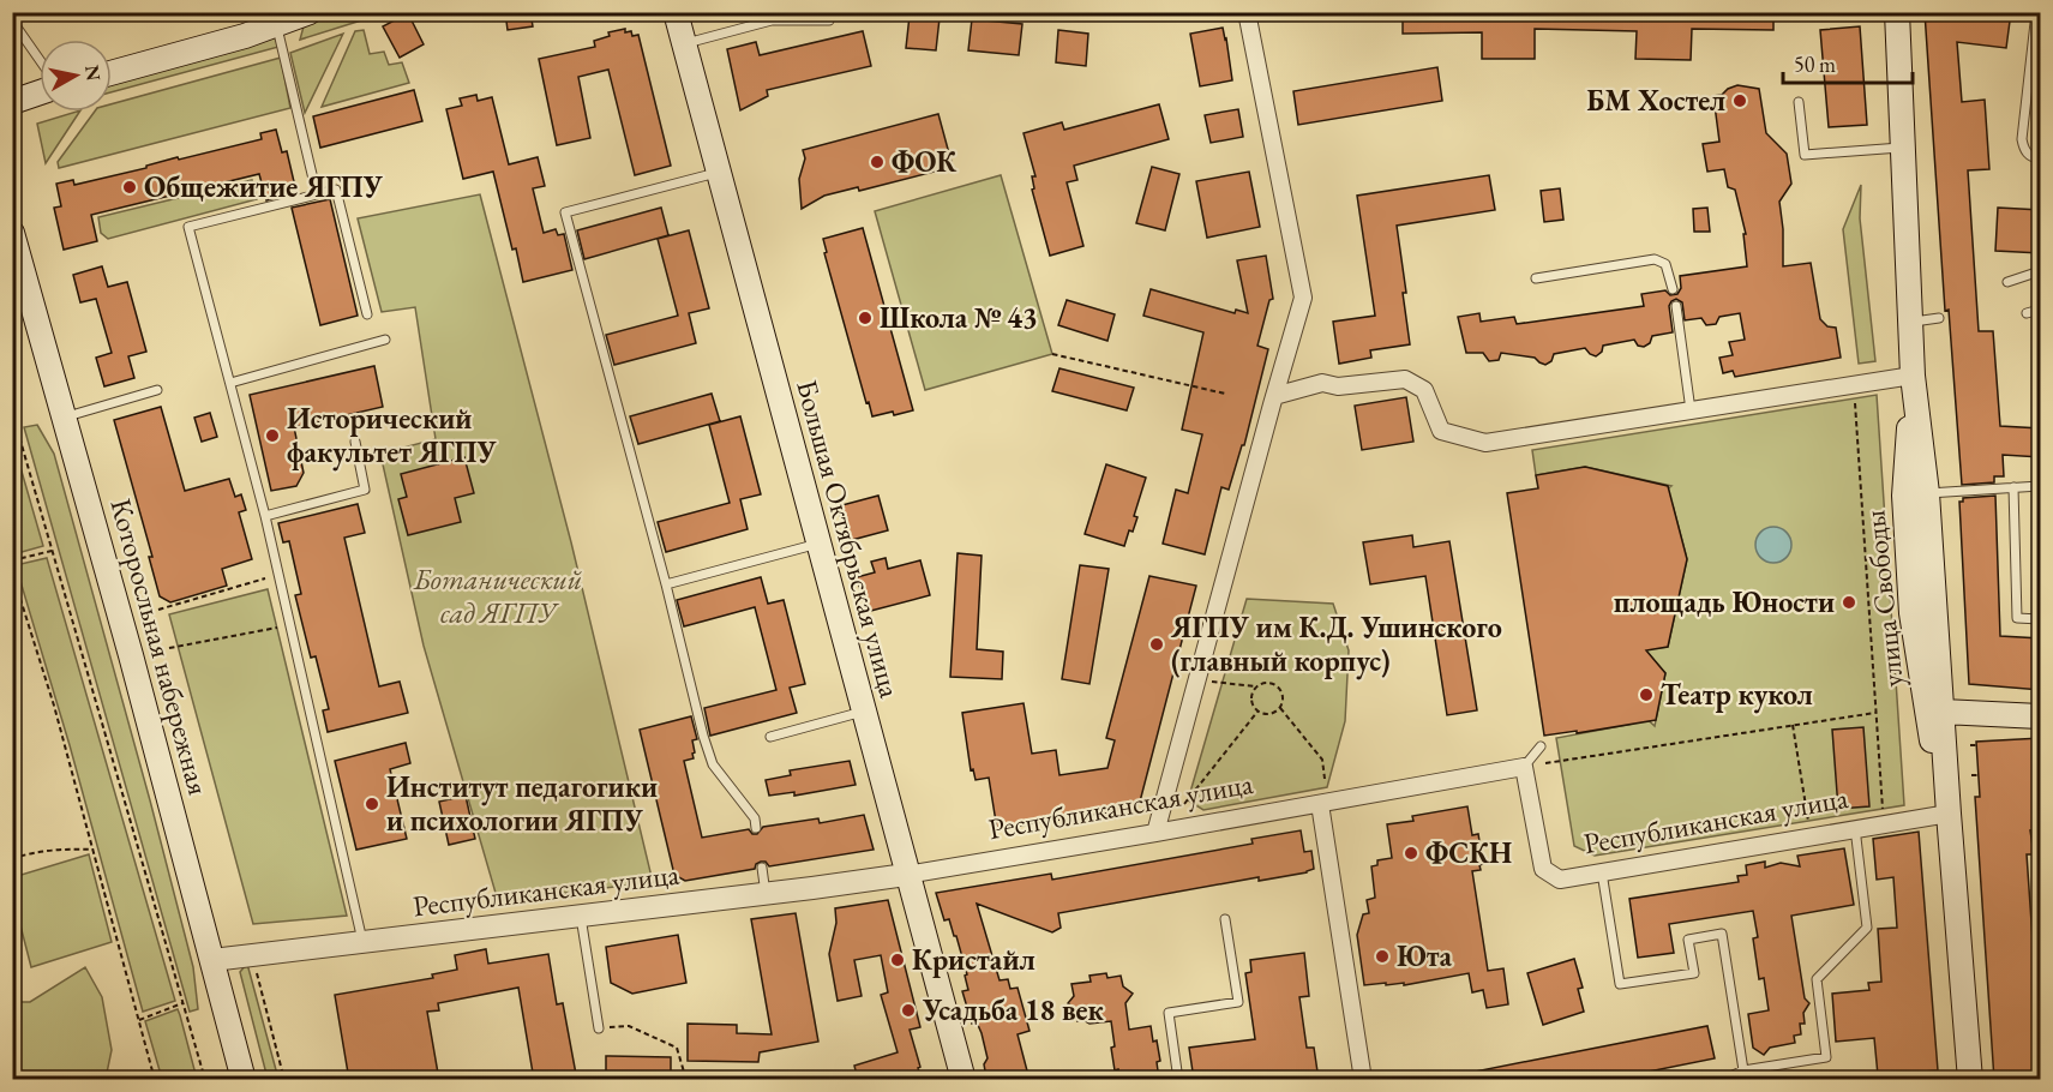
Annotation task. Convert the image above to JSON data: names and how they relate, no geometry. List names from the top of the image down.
{
  "streets": {
    "main road": ["Большая Октябрьская улица", "улица Свободы", "Которосльная набережная"],
    "street": ["Республиканская улица"]
  },
  "crossings": [
    ["Большая Октябрьская улица", "Республиканская улица"],
    ["улица Свободы", "Республиканская улица"],
    ["Которосльная набережная", "Республиканская улица"]
  ],
  "parks": ["Ботанический сад ЯГПУ"],
  "places": [
    "БМ Хостел",
    "ФОК",
    "Общежитие ЯГПУ",
    "Школа № 43",
    "Исторический факультет ЯГПУ",
    "площадь Юности",
    "ЯГПУ им К.Д. Ушинского (главный корпус)",
    "Театр кукол",
    "Институт педагогики и психологии ЯГПУ",
    "ФСКН",
    "Юта",
    "Кристайл",
    "Усадьба 18 век"
  ],
  "scale_bar": "50 m",
  "north": "right"
}
